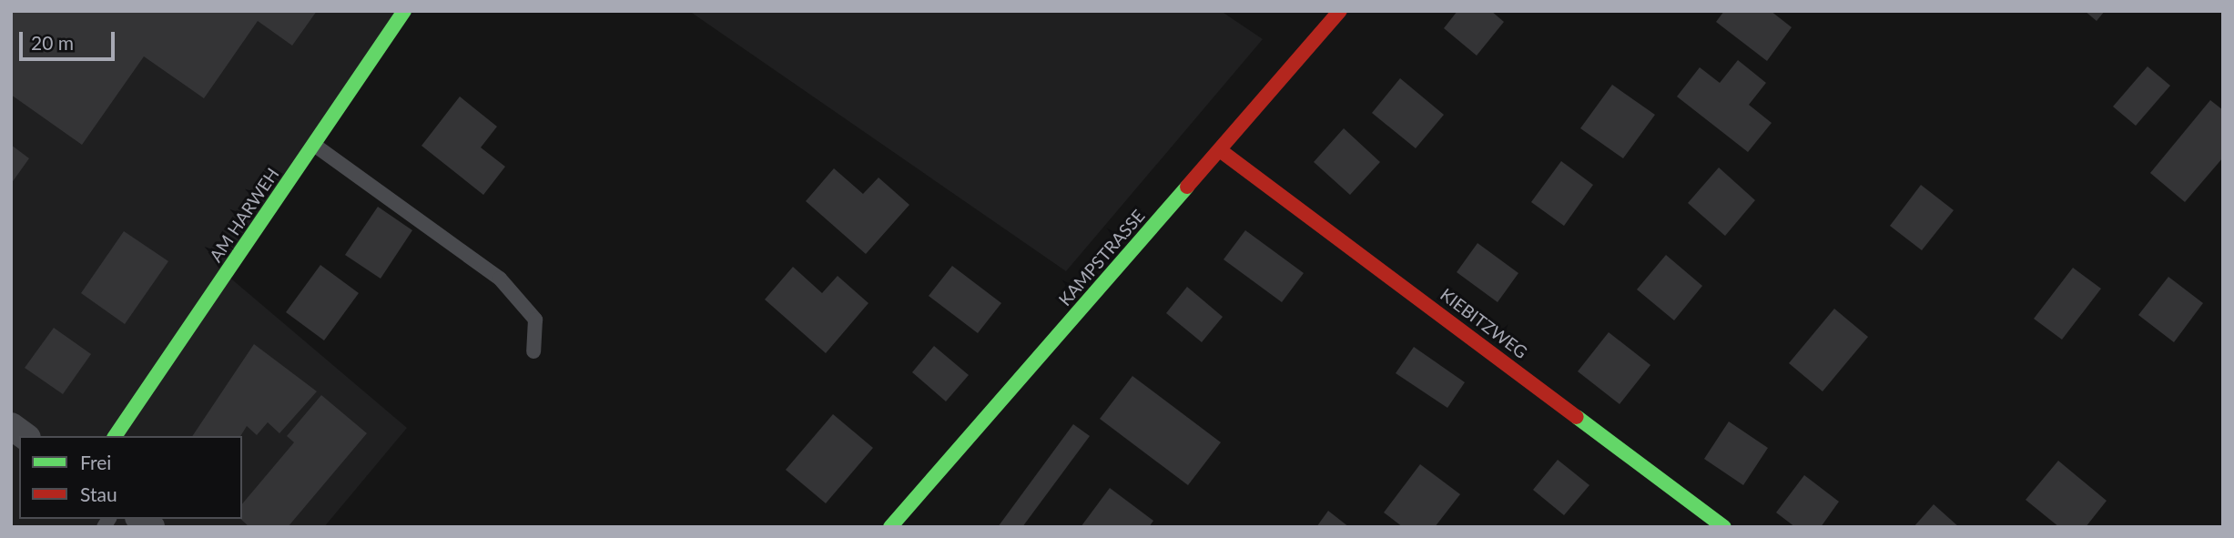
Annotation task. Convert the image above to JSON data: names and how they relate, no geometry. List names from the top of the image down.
{
  "streets": {
    "street": ["AM HARWEH", "KAMPSTRASSE", "KIEBITZWEG"]
  },
  "crossings": [
    ["KAMPSTRASSE", "KIEBITZWEG"]
  ],
  "legend": ["Frei", "Stau"],
  "scale_bar": "20 m"
}
